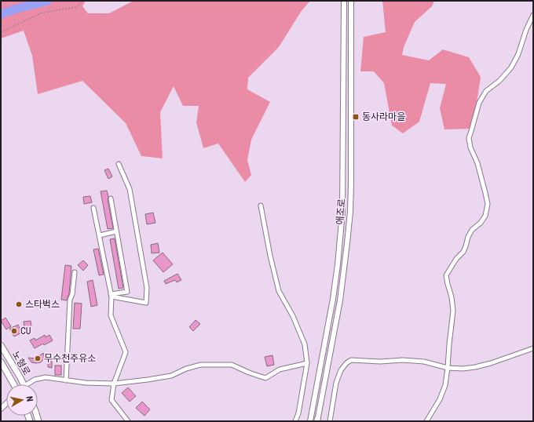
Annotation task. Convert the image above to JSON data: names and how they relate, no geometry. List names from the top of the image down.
{
  "streets": {
    "main road": ["노형로"],
    "street": ["애조로"]
  },
  "places": {
    "transit": ["동사라마을"],
    "other": ["스타벅스", "CU", "무수천주유소"]
  },
  "north": "right"
}
